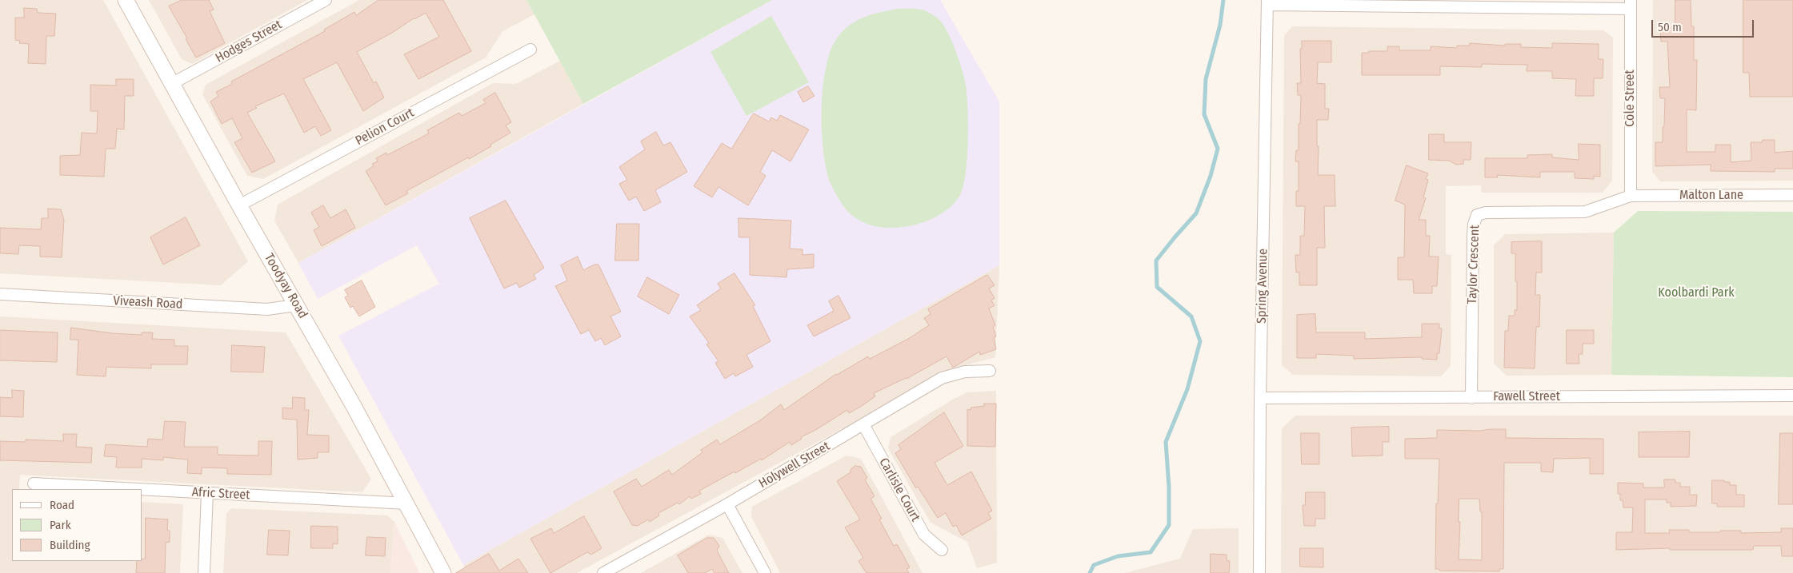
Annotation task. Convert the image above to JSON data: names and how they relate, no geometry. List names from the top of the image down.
{
  "streets": {
    "main road": ["Toodyay Road"],
    "street": [
      "Hodges Street",
      "Cole Street",
      "Pelion Court",
      "Malton Lane",
      "Taylor Crescent",
      "Spring Avenue",
      "Viveash Road",
      "Fawell Street",
      "Holywell Street",
      "Carlisle Court",
      "Afric Street"
    ]
  },
  "crossings": [
    ["Hodges Street", "Toodyay Road"],
    ["Cole Street", "Malton Lane"],
    ["Cole Street", "Taylor Crescent"],
    ["Pelion Court", "Toodyay Road"],
    ["Malton Lane", "Taylor Crescent"],
    ["Taylor Crescent", "Fawell Street"],
    ["Toodyay Road", "Viveash Road"],
    ["Toodyay Road", "Afric Street"],
    ["Spring Avenue", "Fawell Street"],
    ["Holywell Street", "Carlisle Court"]
  ],
  "parks": ["Koolbardi Park"],
  "legend": ["Road", "Park", "Building"],
  "scale_bar": "50 m"
}
